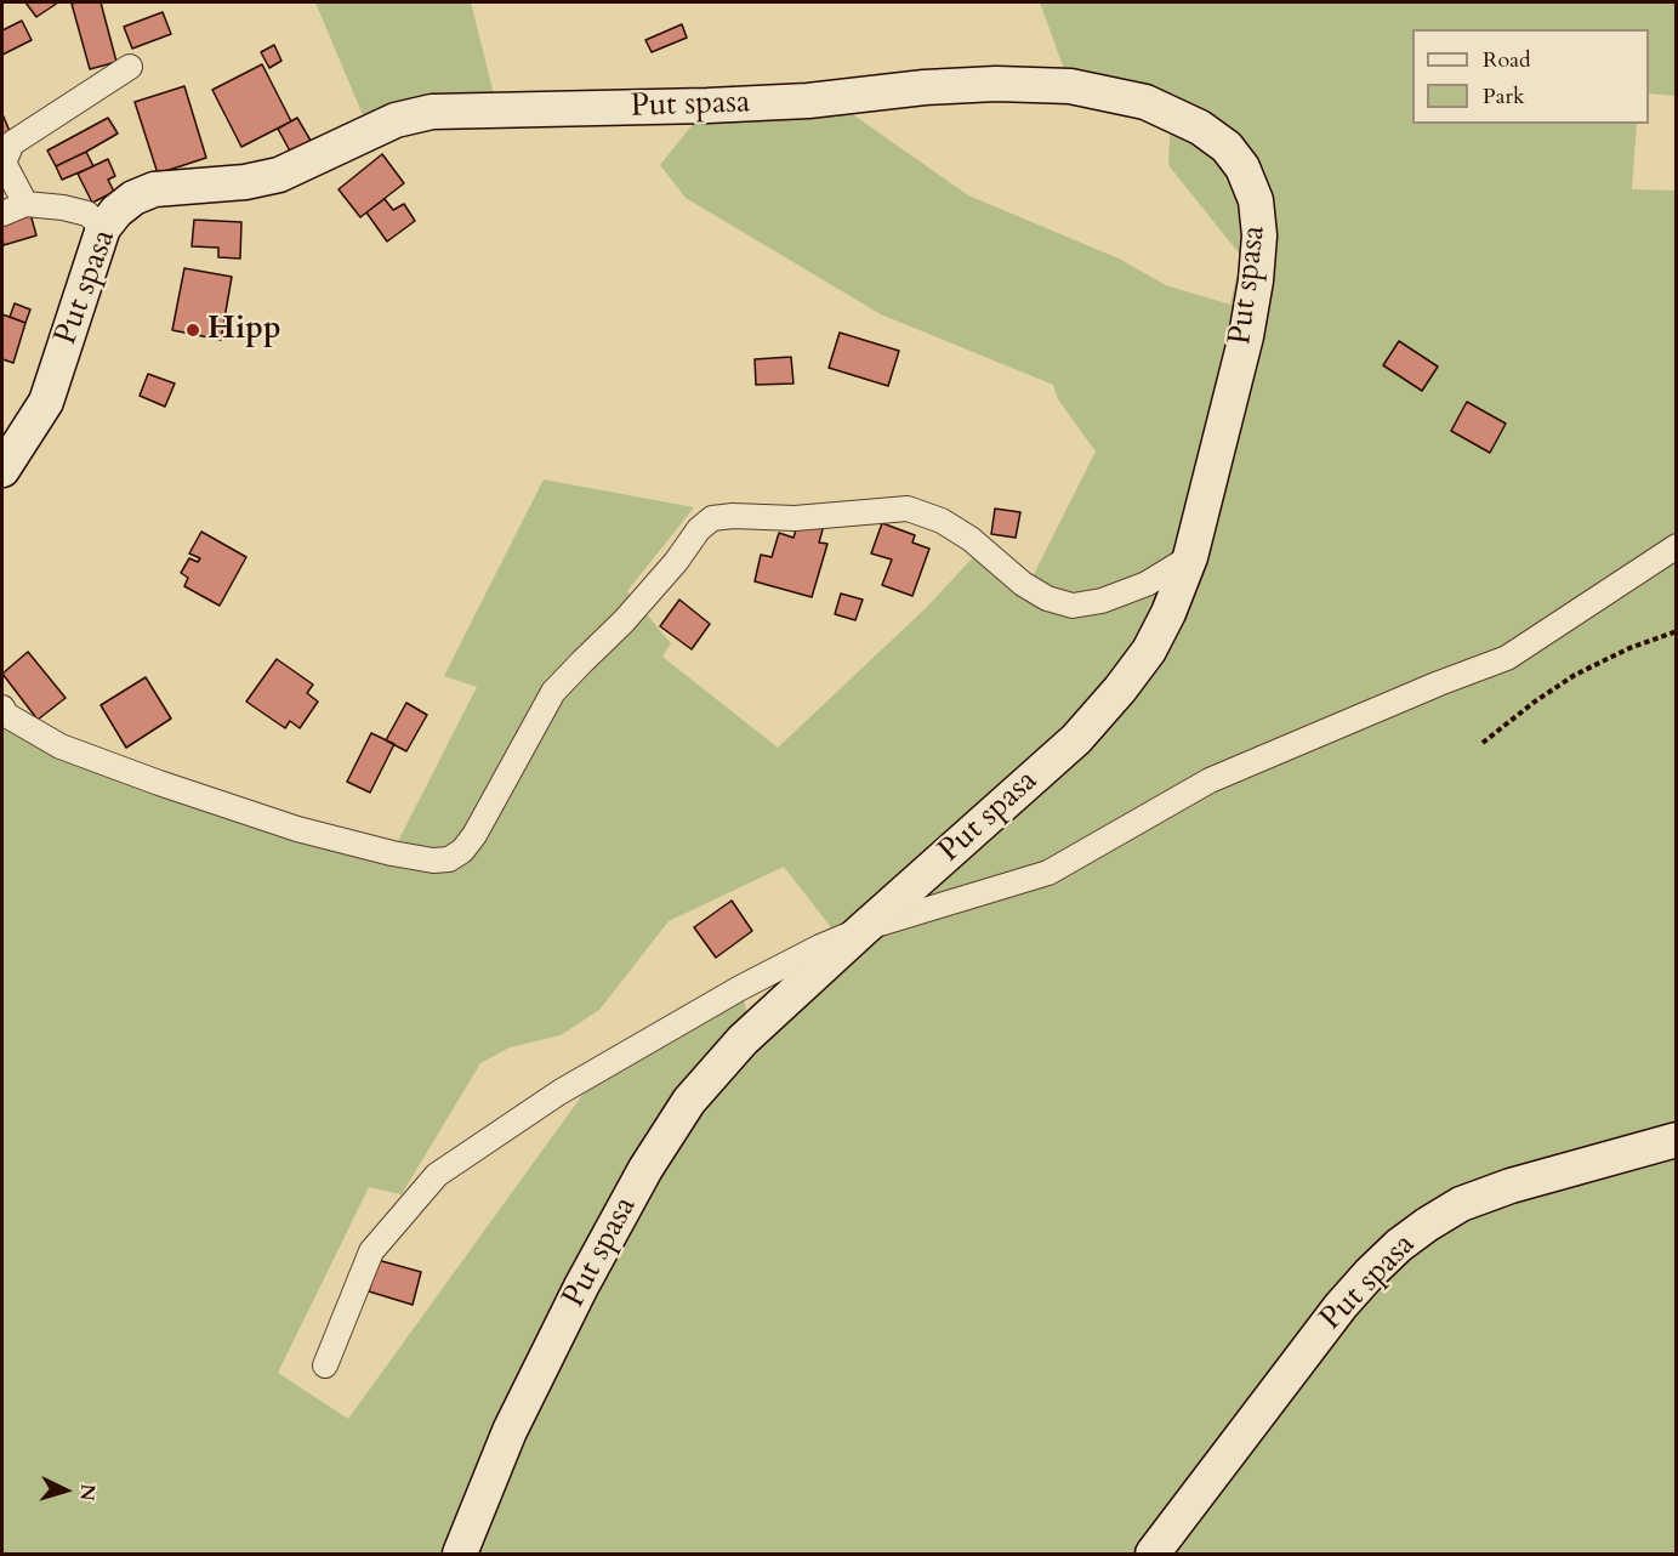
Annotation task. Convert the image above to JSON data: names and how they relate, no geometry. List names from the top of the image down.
{
  "streets": {
    "street": ["Put spasa"]
  },
  "places": ["Hipp"],
  "legend": ["Road", "Park"],
  "north": "right"
}
